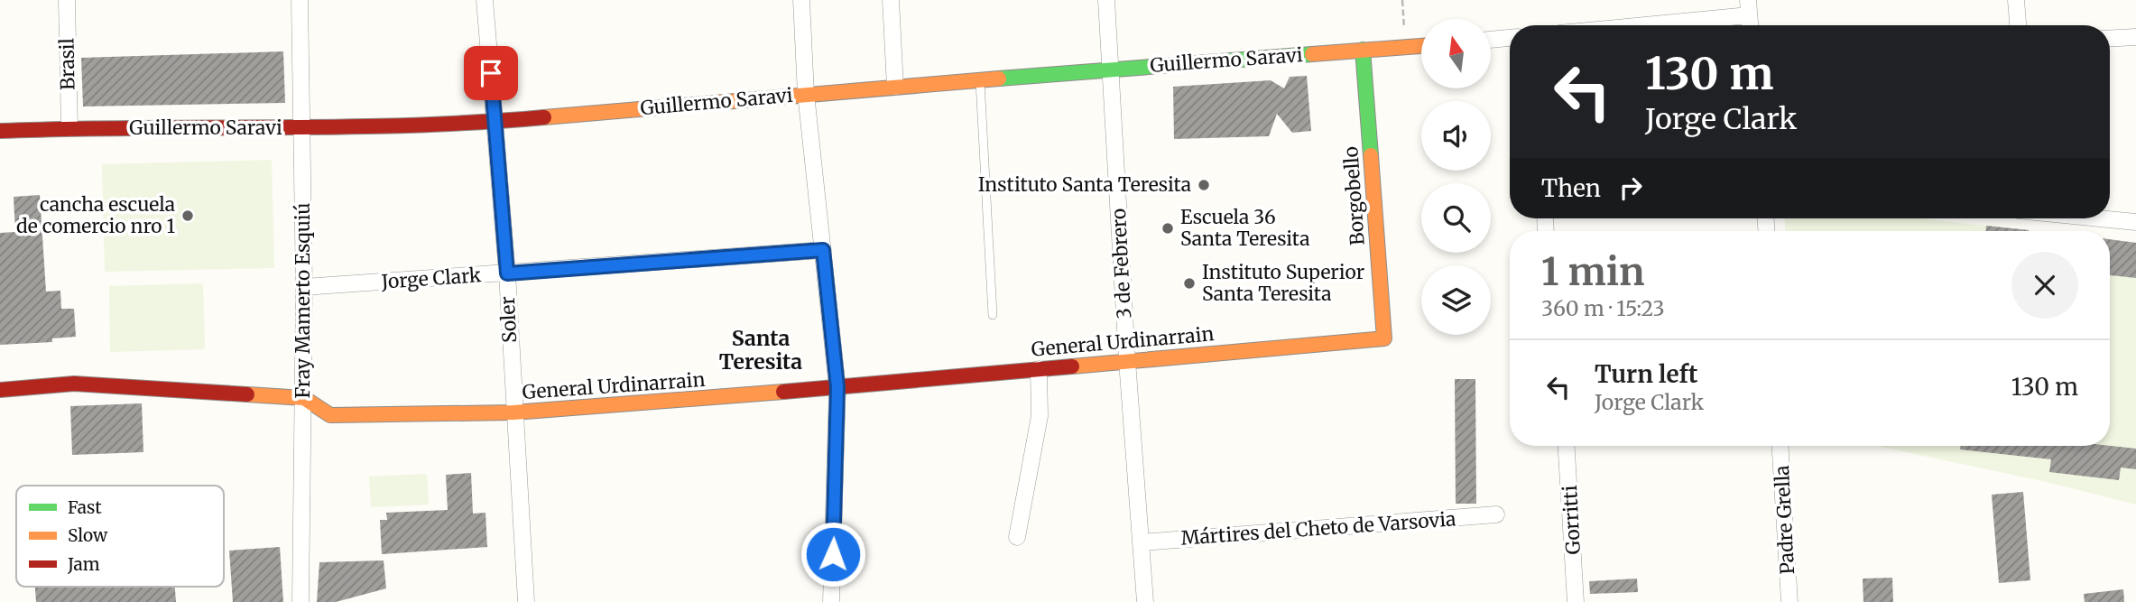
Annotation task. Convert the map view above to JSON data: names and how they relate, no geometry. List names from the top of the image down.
{
  "streets": {
    "street": [
      "Guillermo Saravi",
      "Brasil",
      "Borgobello",
      "3 de Febrero",
      "Jorge Clark",
      "Fray Mamerto Esquiú",
      "Soler",
      "General Urdinarrain",
      "Gorritti",
      "Padre Grella",
      "Mártires del Cheto de Varsovia"
    ]
  },
  "crossings": [
    ["Guillermo Saravi", "Brasil"],
    ["Guillermo Saravi", "Borgobello"],
    ["Guillermo Saravi", "3 de Febrero"],
    ["Guillermo Saravi", "Fray Mamerto Esquiú"],
    ["Guillermo Saravi", "Soler"],
    ["Borgobello", "General Urdinarrain"],
    ["3 de Febrero", "General Urdinarrain"],
    ["3 de Febrero", "Mártires del Cheto de Varsovia"],
    ["Jorge Clark", "Fray Mamerto Esquiú"],
    ["Jorge Clark", "Soler"],
    ["Fray Mamerto Esquiú", "General Urdinarrain"],
    ["Soler", "General Urdinarrain"]
  ],
  "districts": ["Santa Teresita"],
  "places": [
    "Instituto Santa Teresita",
    "cancha escuela de comercio nro 1",
    "Escuela 36 Santa Teresita",
    "Instituto Superior Santa Teresita"
  ],
  "legend": ["Fast", "Slow", "Jam"],
  "north": "top",
  "page": {
    "turn": ["130 m", "Jorge Clark"],
    "then": "Then",
    "heading": ["1 min", "360 m · 15:23"],
    "list": [
      {
        "name": "Turn left",
        "note": "Jorge Clark",
        "value": "130 m"
      }
    ]
  }
}
